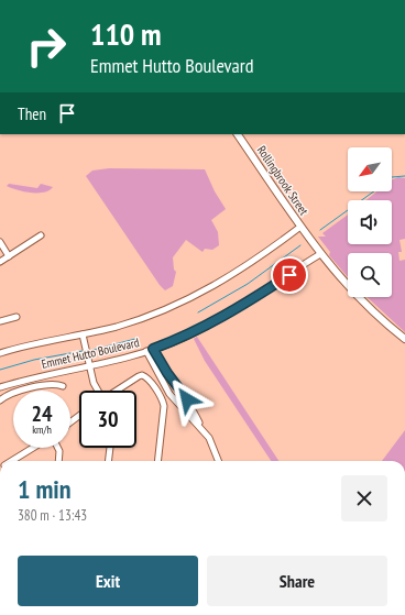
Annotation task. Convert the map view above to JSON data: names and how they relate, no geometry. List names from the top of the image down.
{
  "streets": {
    "main road": ["Rollingbrook Street"],
    "street": ["Emmet Hutto Boulevard"]
  },
  "crossings": [
    ["Rollingbrook Street", "Emmet Hutto Boulevard"]
  ],
  "north": "bottom left",
  "page": {
    "turn": ["110 m", "Emmet Hutto Boulevard"],
    "then": "Then",
    "speed": "24 km/h",
    "limit": "30",
    "heading": ["1 min", "380 m · 13:43"],
    "buttons": ["Exit", "Share"]
  }
}
